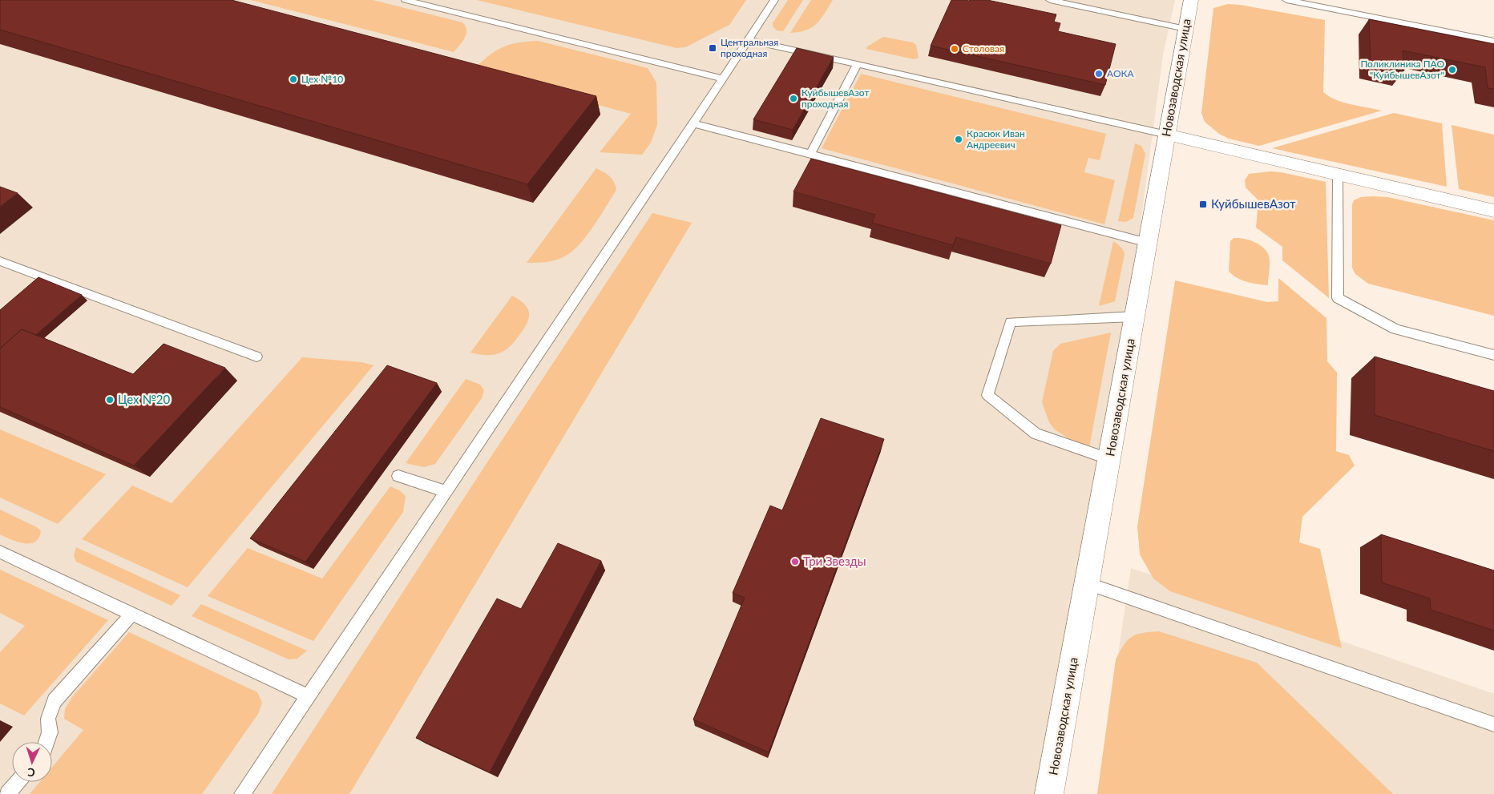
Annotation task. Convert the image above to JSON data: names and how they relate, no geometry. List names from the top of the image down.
{
  "streets": {
    "main road": ["Новозаводская улица"]
  },
  "places": {
    "transit": ["Центральная проходная", "КуйбышевАзот"],
    "other": [
      "Столовая",
      "Поликлиника ПАО \"КуйбышевАзот\"",
      "АОКА",
      "Цех №10",
      "КуйбышевАзот проходная",
      "Красюк Иван Андреевич",
      "Цех №20",
      "Три Звезды"
    ]
  },
  "north": "bottom"
}
